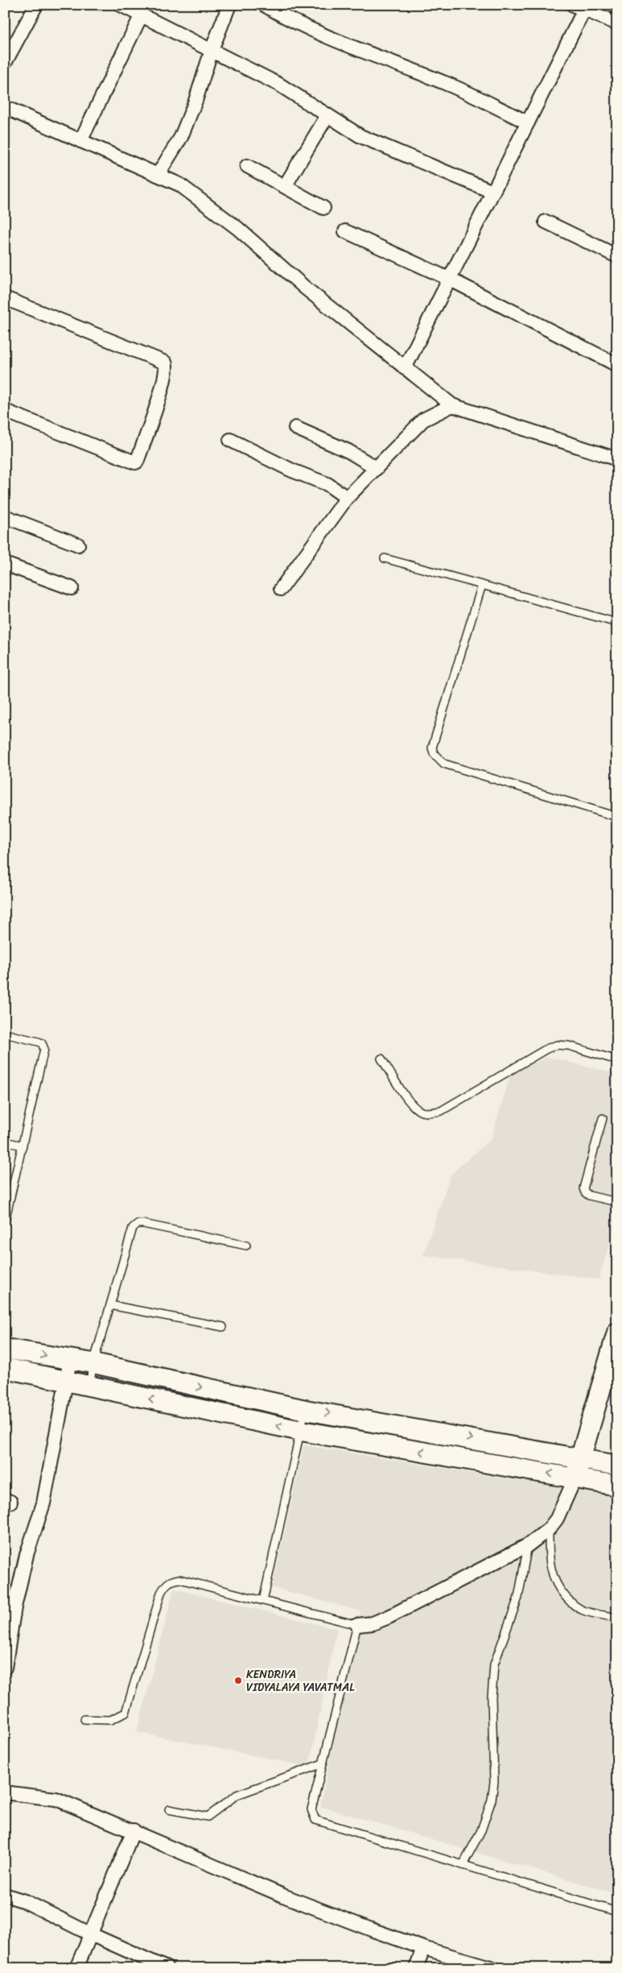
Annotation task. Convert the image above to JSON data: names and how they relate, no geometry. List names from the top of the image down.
{
  "places": ["KENDRIYA VIDYALAYA YAVATMAL"]
}
